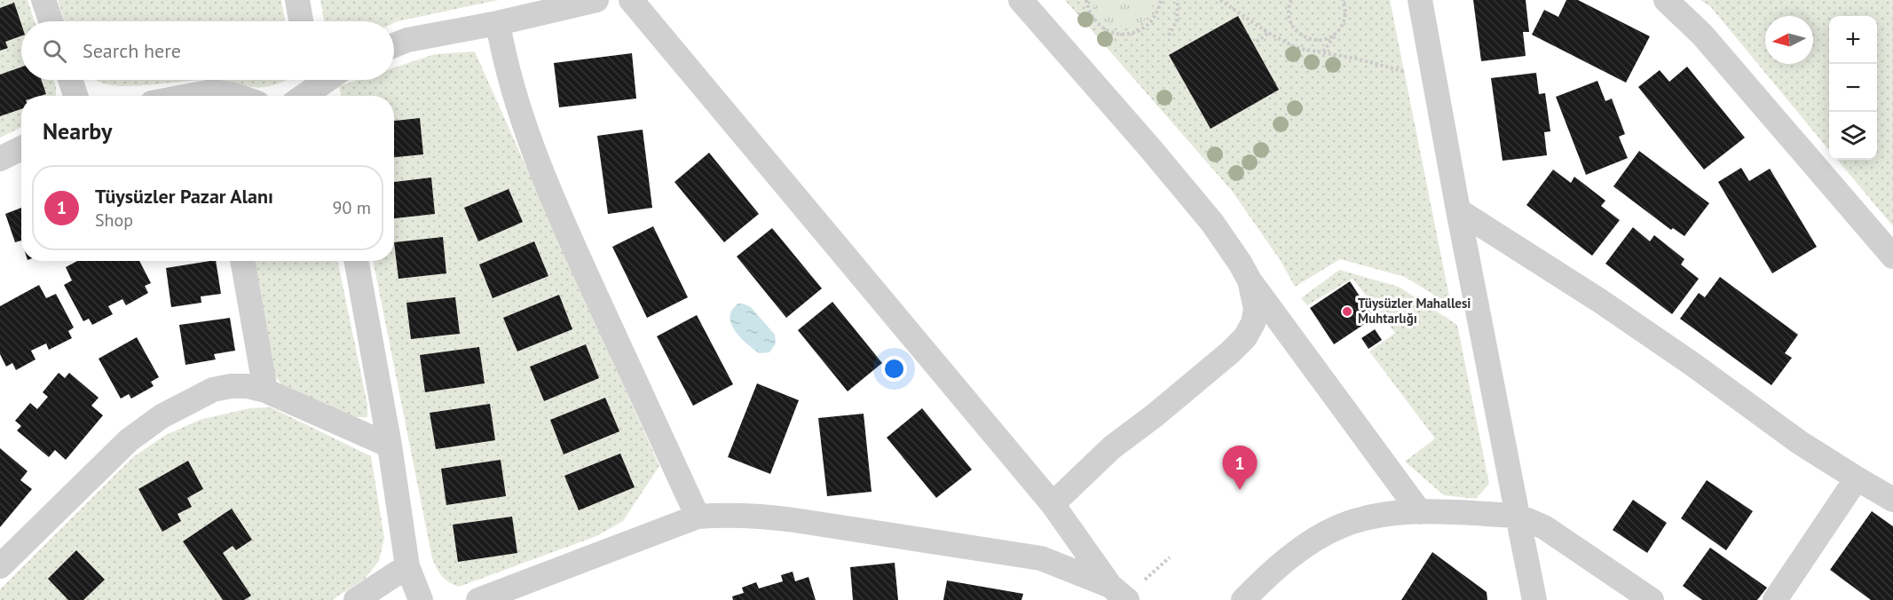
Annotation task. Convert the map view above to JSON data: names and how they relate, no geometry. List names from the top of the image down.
{
  "places": ["Tüysüzler Mahallesi Muhtarlığı"],
  "north": "left",
  "page": {
    "map_buttons": ["+", "−"],
    "search": "Search here",
    "heading": "Nearby",
    "list": [
      {
        "mark": "1",
        "name": "Tüysüzler Pazar Alanı",
        "note": "Shop",
        "value": "90 m"
      }
    ],
    "pins": "1"
  }
}
